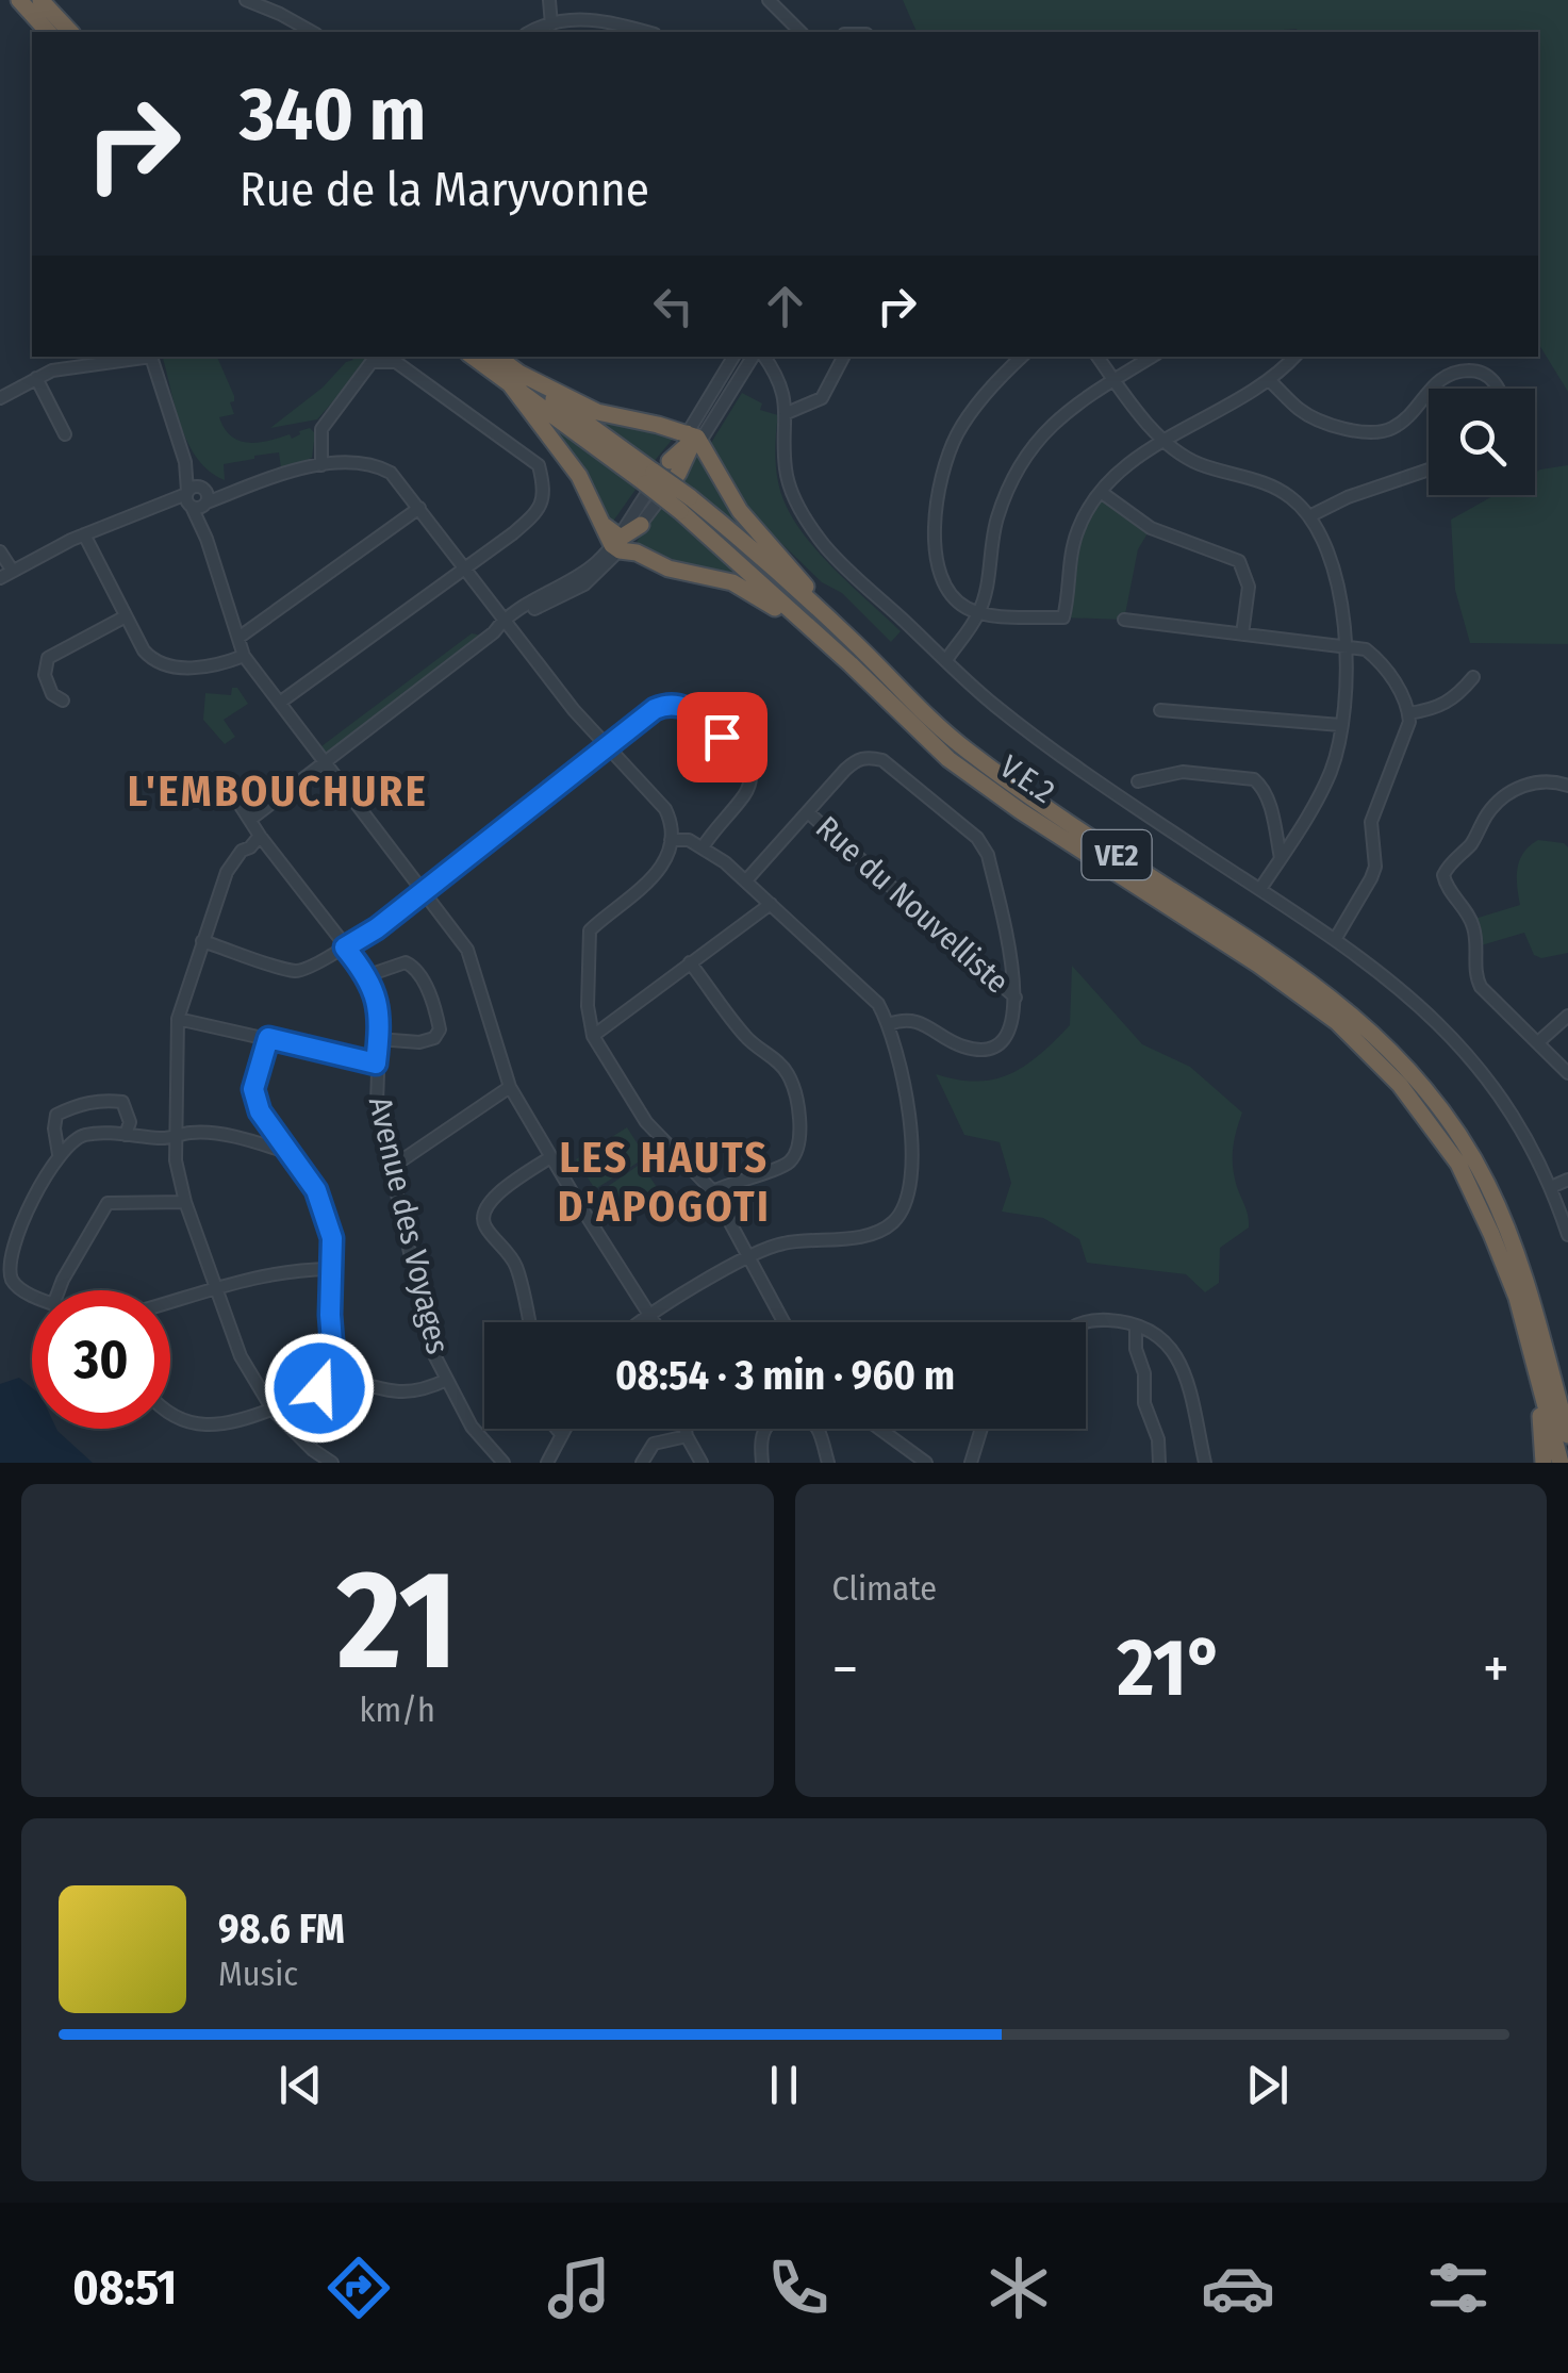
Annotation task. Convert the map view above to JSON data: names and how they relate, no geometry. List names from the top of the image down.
{
  "streets": {
    "highway": ["V.E.2", "VE2"],
    "street": ["Rue du Nouvelliste", "Avenue des Voyages"]
  },
  "districts": ["L'EMBOUCHURE", "LES HAUTS D'APOGOTI"],
  "page": {
    "turn": ["340 m", "Rue de la Maryvonne"],
    "limit": "30",
    "trip": "08:54 · 3 min · 960 m",
    "tile": [
      ["21", "km/h"],
      "Climate"
    ],
    "heat": ["−", "21°", "+"],
    "song": ["98.6 FM", "Music"],
    "tabs": "08:51"
  }
}
